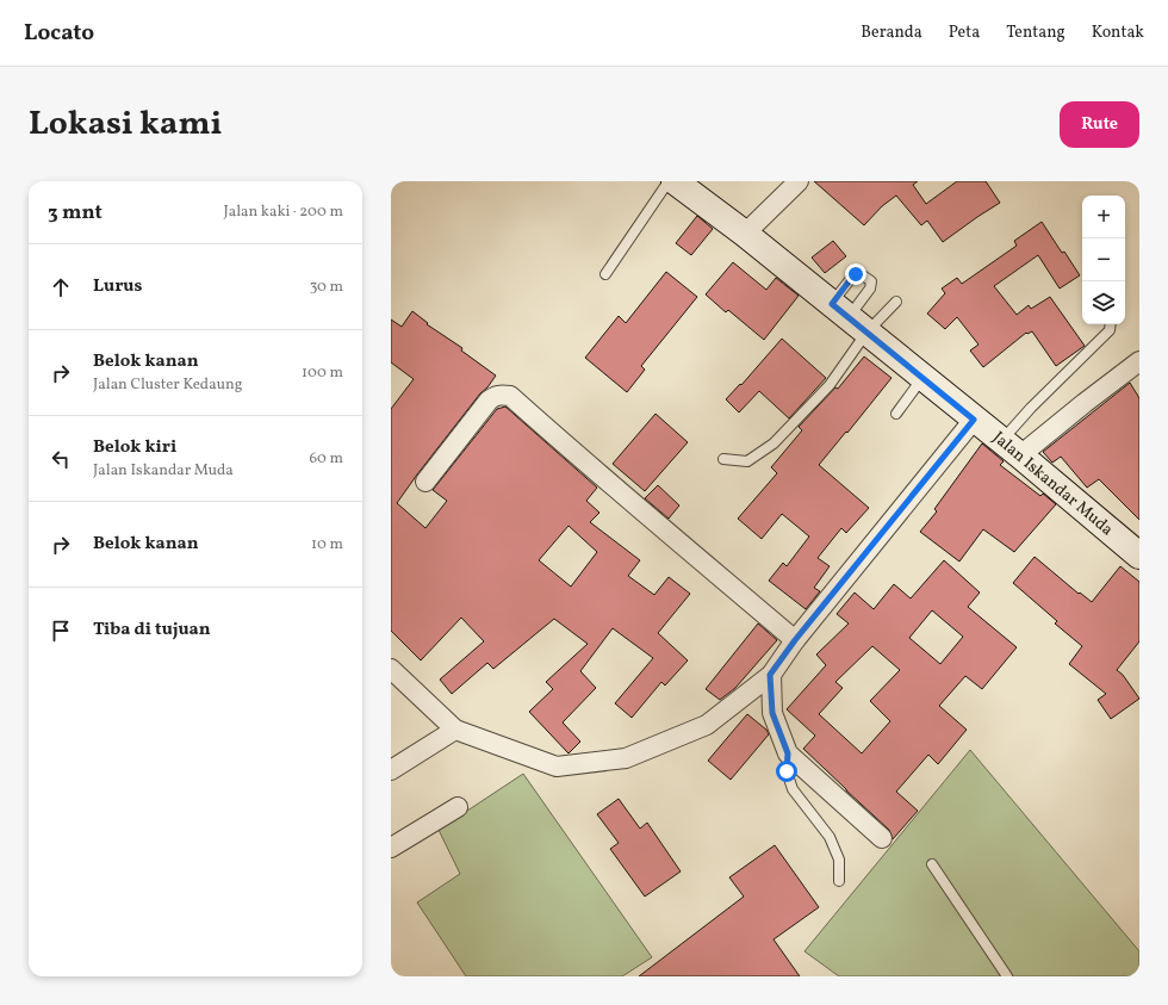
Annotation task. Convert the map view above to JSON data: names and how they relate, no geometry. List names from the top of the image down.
{
  "streets": {
    "street": ["Jalan Iskandar Muda"]
  },
  "page": {
    "header": "Locato",
    "nav": [
      "Beranda",
      "Peta",
      "Tentang",
      "Kontak"
    ],
    "title": "Lokasi kami",
    "buttons": "Rute",
    "heading": ["3 mnt", "Jalan kaki · 200 m"],
    "map_buttons": ["+", "−"],
    "list": [
      ["Lurus", "30 m"],
      ["Belok kanan", "Jalan Cluster Kedaung", "100 m"],
      ["Belok kiri", "Jalan Iskandar Muda", "60 m"],
      ["Belok kanan", "10 m"],
      "Tiba di tujuan"
    ]
  }
}
